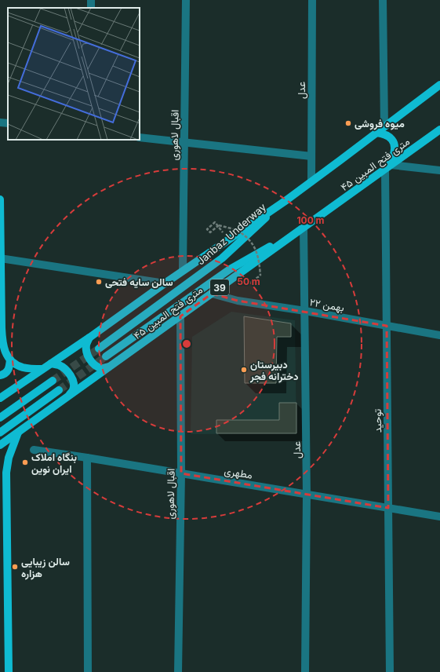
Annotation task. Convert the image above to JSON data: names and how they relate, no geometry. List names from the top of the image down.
{
  "streets": {
    "main road": ["۴۵ متری فتح المبین", "Janbaz Underway", "39"],
    "street": [
      "عدل",
      "اقبال لاهوری",
      "۲۲ بهمن",
      "توحید",
      "مطهری"
    ]
  },
  "crossings": [
    ["عدل", "۴۵ متری فتح المبین"],
    ["عدل", "39"],
    ["عدل", "۲۲ بهمن"],
    ["عدل", "مطهری"],
    ["اقبال لاهوری", "۴۵ متری فتح المبین"],
    ["اقبال لاهوری", "39"],
    ["اقبال لاهوری", "مطهری"],
    ["۴۵ متری فتح المبین", "39"],
    ["۴۵ متری فتح المبین", "۲۲ بهمن"],
    ["۴۵ متری فتح المبین", "توحید"],
    ["Janbaz Underway", "39"],
    ["۲۲ بهمن", "توحید"],
    ["توحید", "مطهری"]
  ],
  "places": [
    "میوه فروشی",
    "سالن سایه فتحی",
    "دبیرستان دخترانه فجر",
    "بنگاه املاک ایران نوین",
    "سالن زیبایی هزاره"
  ],
  "rings": ["100 m", "50 m"]
}
